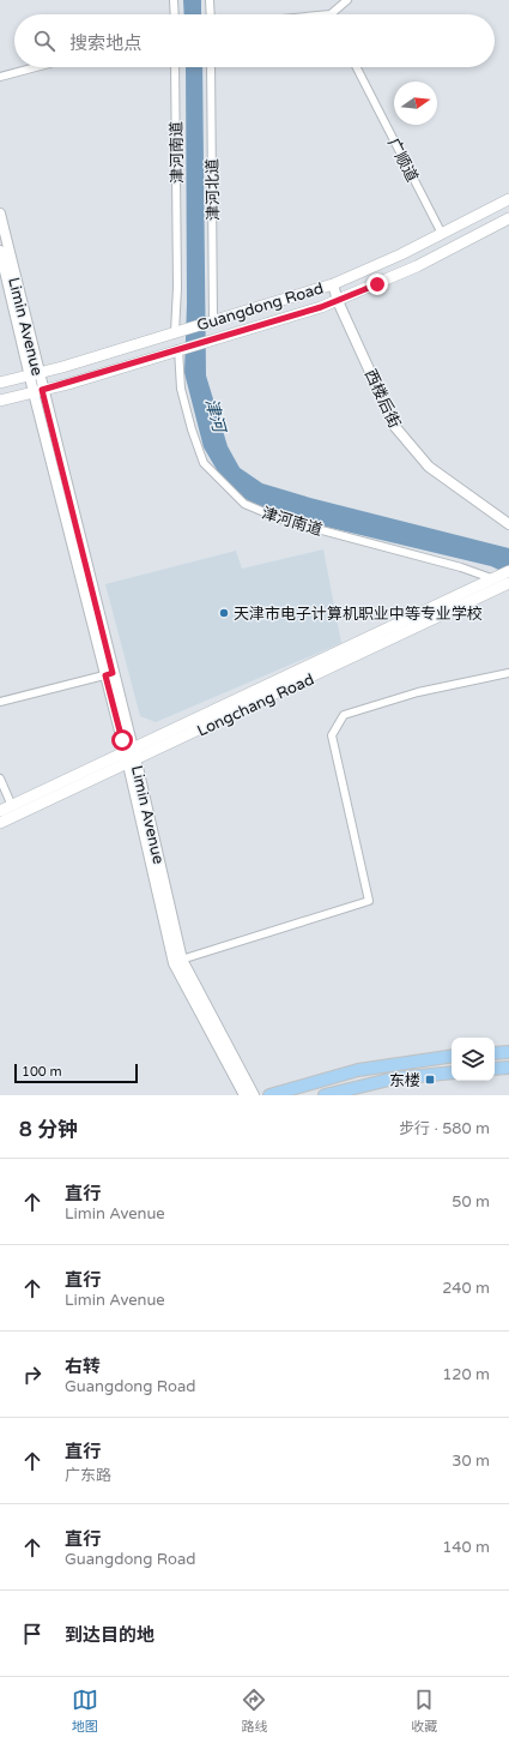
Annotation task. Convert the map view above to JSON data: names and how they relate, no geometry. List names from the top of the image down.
{
  "streets": {
    "main road": ["Guangdong Road", "Longchang Road"],
    "street": [
      "津河南道",
      "广顺道",
      "津河北道",
      "Limin Avenue",
      "西楼后街"
    ]
  },
  "crossings": [
    ["津河南道", "Guangdong Road"],
    ["津河南道", "Longchang Road"],
    ["广顺道", "Guangdong Road"],
    ["津河北道", "Guangdong Road"],
    ["Guangdong Road", "Limin Avenue"],
    ["Guangdong Road", "西楼后街"],
    ["Limin Avenue", "Longchang Road"]
  ],
  "water": ["津河"],
  "places": {
    "other": ["天津市电子计算机职业中等专业学校"],
    "transit": ["东楼"]
  },
  "scale_bar": "100 m",
  "north": "right",
  "page": {
    "search": "搜索地点",
    "scale": "100 m",
    "heading": ["8 分钟", "步行 · 580 m"],
    "list": [
      ["直行", "Limin Avenue", "50 m"],
      ["直行", "Limin Avenue", "240 m"],
      ["右转", "Guangdong Road", "120 m"],
      ["直行", "广东路", "30 m"],
      ["直行", "Guangdong Road", "140 m"],
      "到达目的地"
    ],
    "nav": ["地图", "路线", "收藏"]
  }
}
